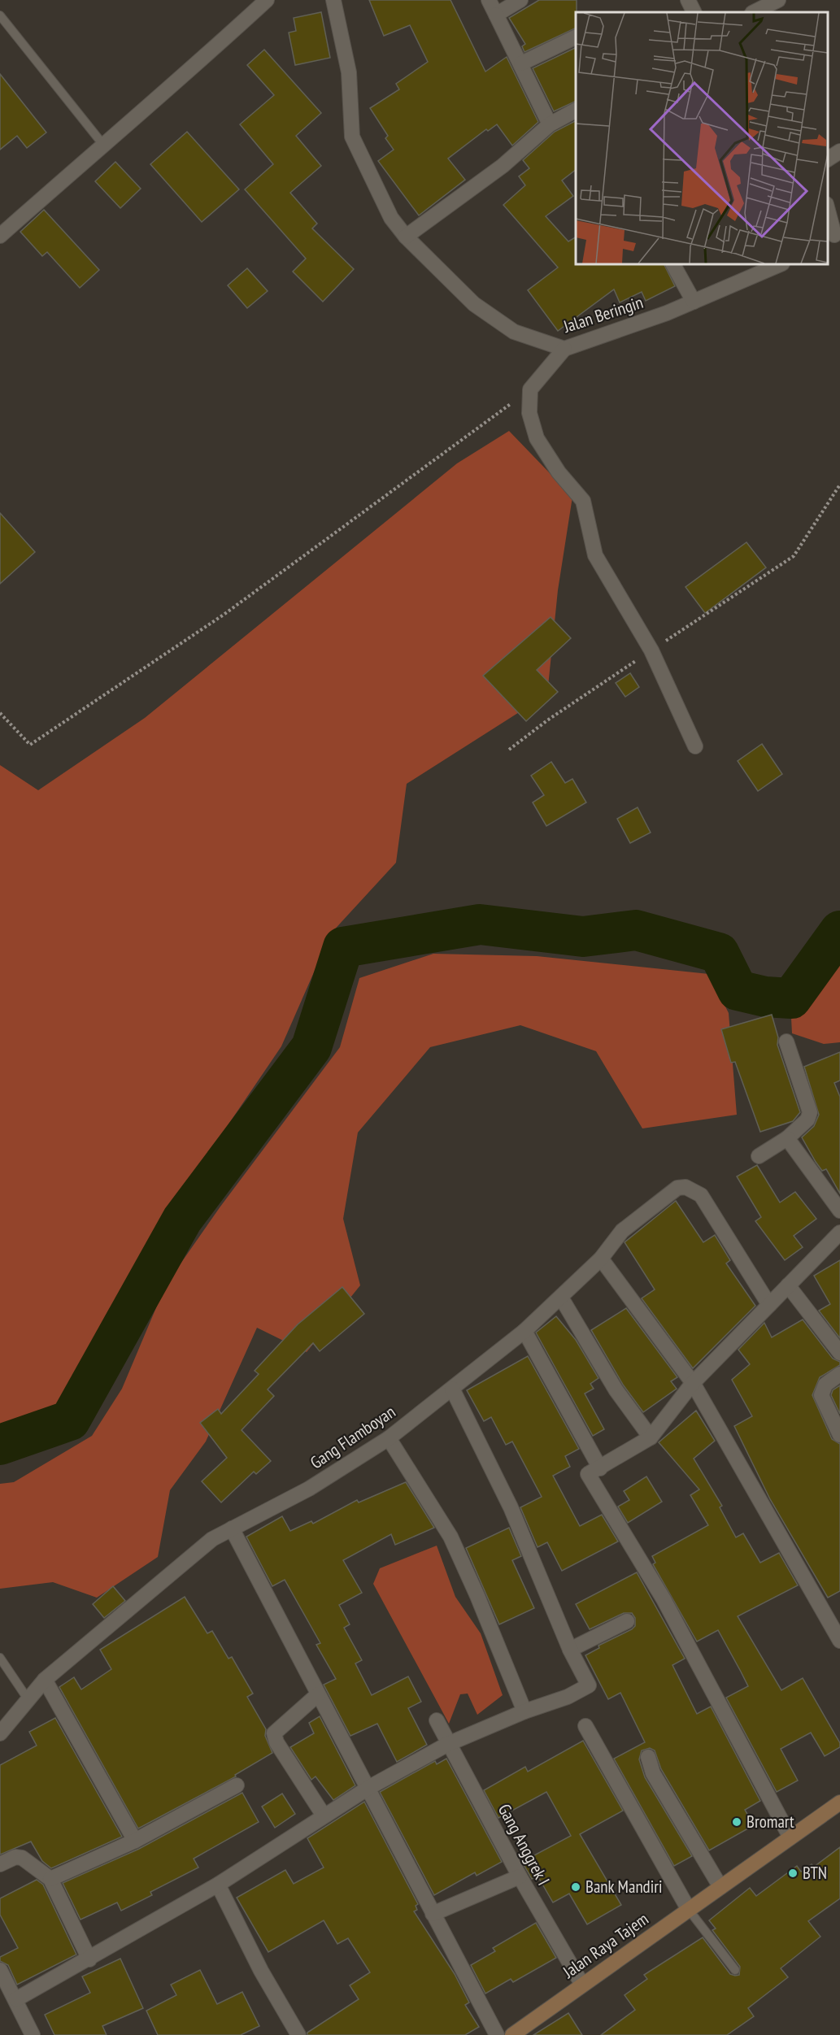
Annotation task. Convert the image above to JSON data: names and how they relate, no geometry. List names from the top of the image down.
{
  "streets": {
    "main road": ["Jalan Raya Tajem"],
    "street": ["Jalan Beringin", "Gang Flamboyan", "Gang Anggrek I"]
  },
  "crossings": [
    ["Gang Anggrek I", "Jalan Raya Tajem"]
  ],
  "places": ["Bromart", "BTN", "Bank Mandiri"]
}
